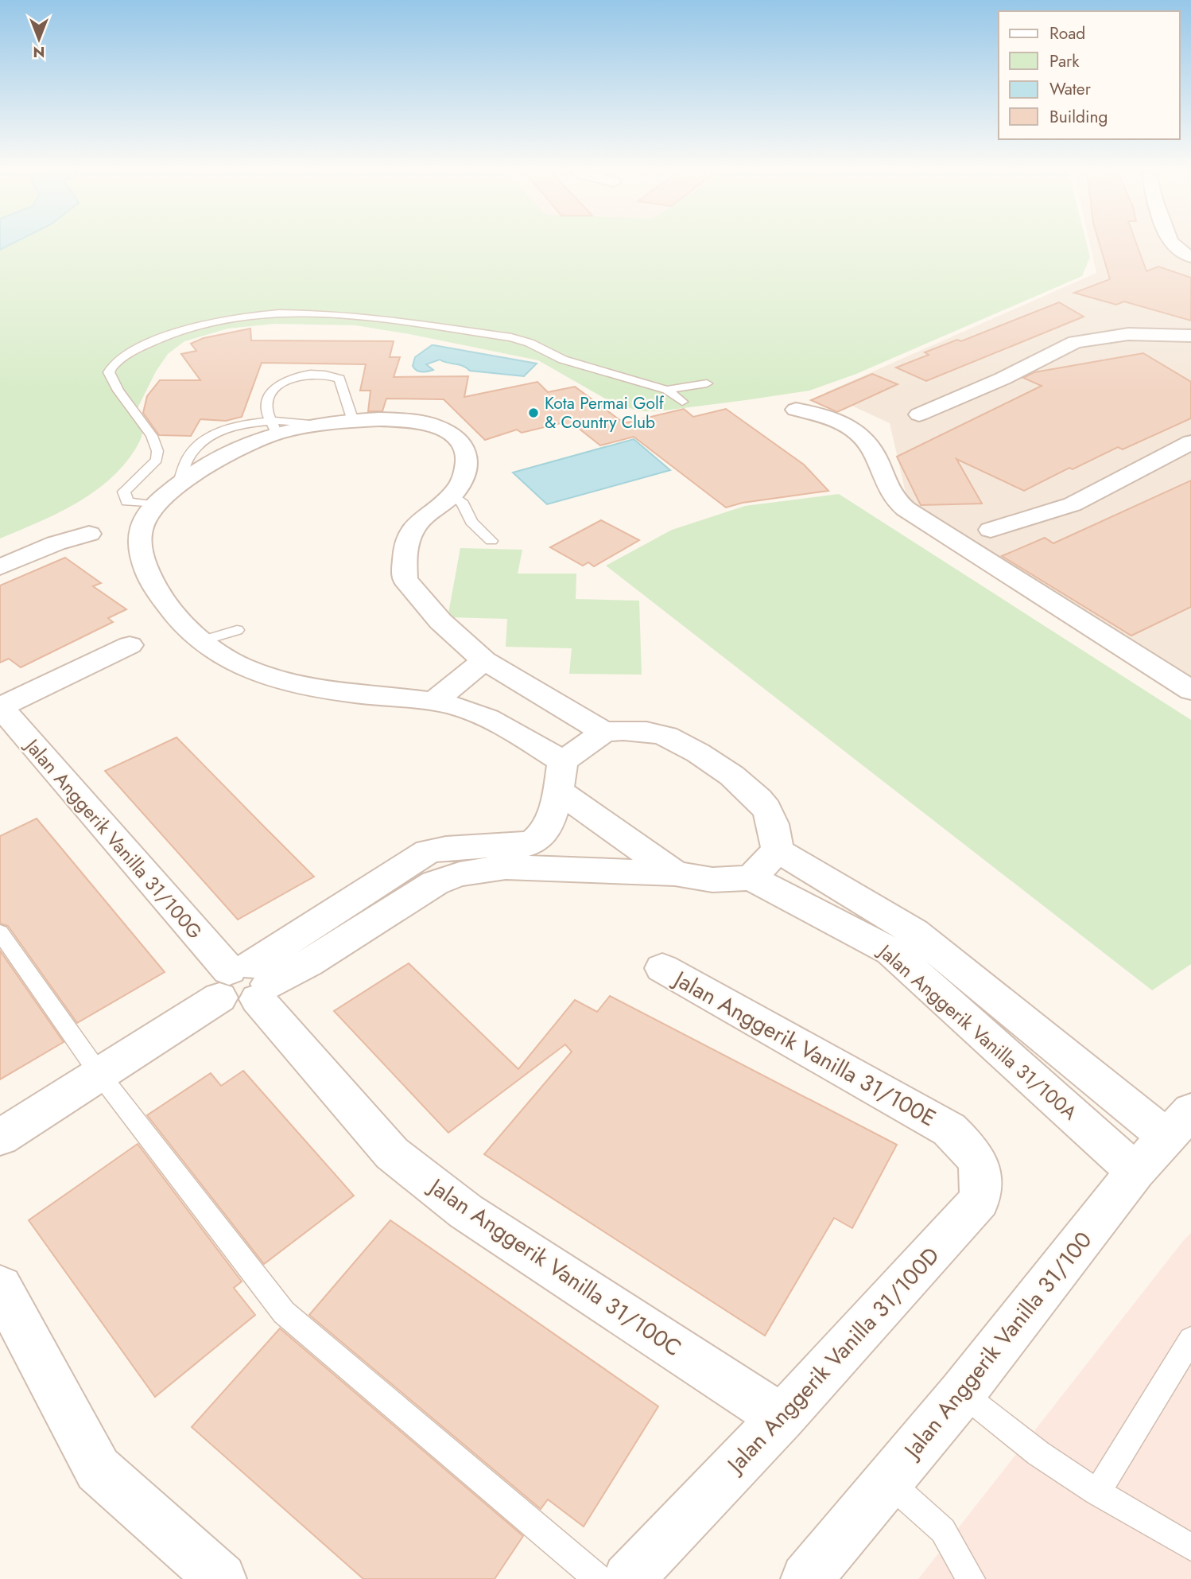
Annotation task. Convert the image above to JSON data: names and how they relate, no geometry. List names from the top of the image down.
{
  "streets": {
    "street": [
      "Jalan Anggerik Vanilla 31/100G",
      "Jalan Anggerik Vanilla 31/100A",
      "Jalan Anggerik Vanilla 31/100E",
      "Jalan Anggerik Vanilla 31/100C",
      "Jalan Anggerik Vanilla 31/100",
      "Jalan Anggerik Vanilla 31/100D"
    ]
  },
  "crossings": [
    ["Jalan Anggerik Vanilla 31/100G", "Jalan Anggerik Vanilla 31/100C"],
    ["Jalan Anggerik Vanilla 31/100A", "Jalan Anggerik Vanilla 31/100"],
    ["Jalan Anggerik Vanilla 31/100E", "Jalan Anggerik Vanilla 31/100D"],
    ["Jalan Anggerik Vanilla 31/100C", "Jalan Anggerik Vanilla 31/100D"]
  ],
  "places": ["Kota Permai Golf & Country Club"],
  "legend": [
    "Road",
    "Park",
    "Water",
    "Building"
  ],
  "north": "bottom"
}
